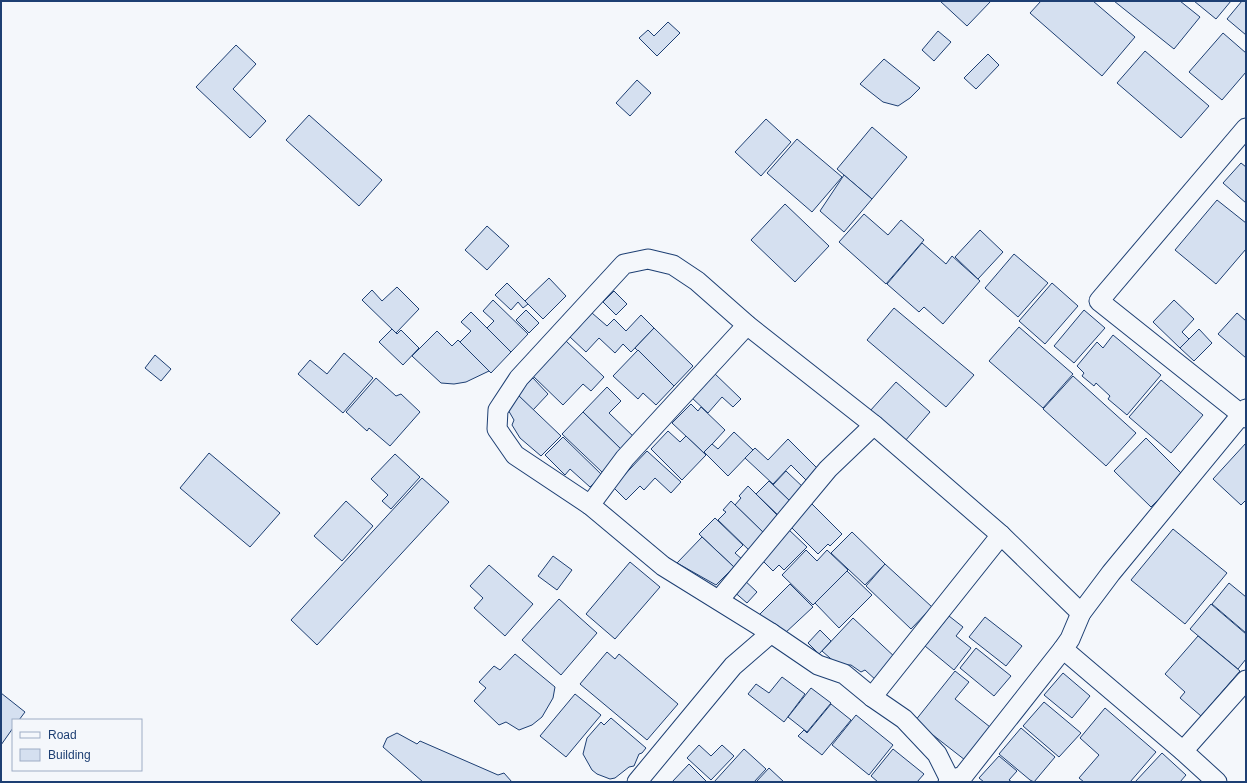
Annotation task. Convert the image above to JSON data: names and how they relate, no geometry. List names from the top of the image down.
{
  "legend": ["Road", "Building"]
}
